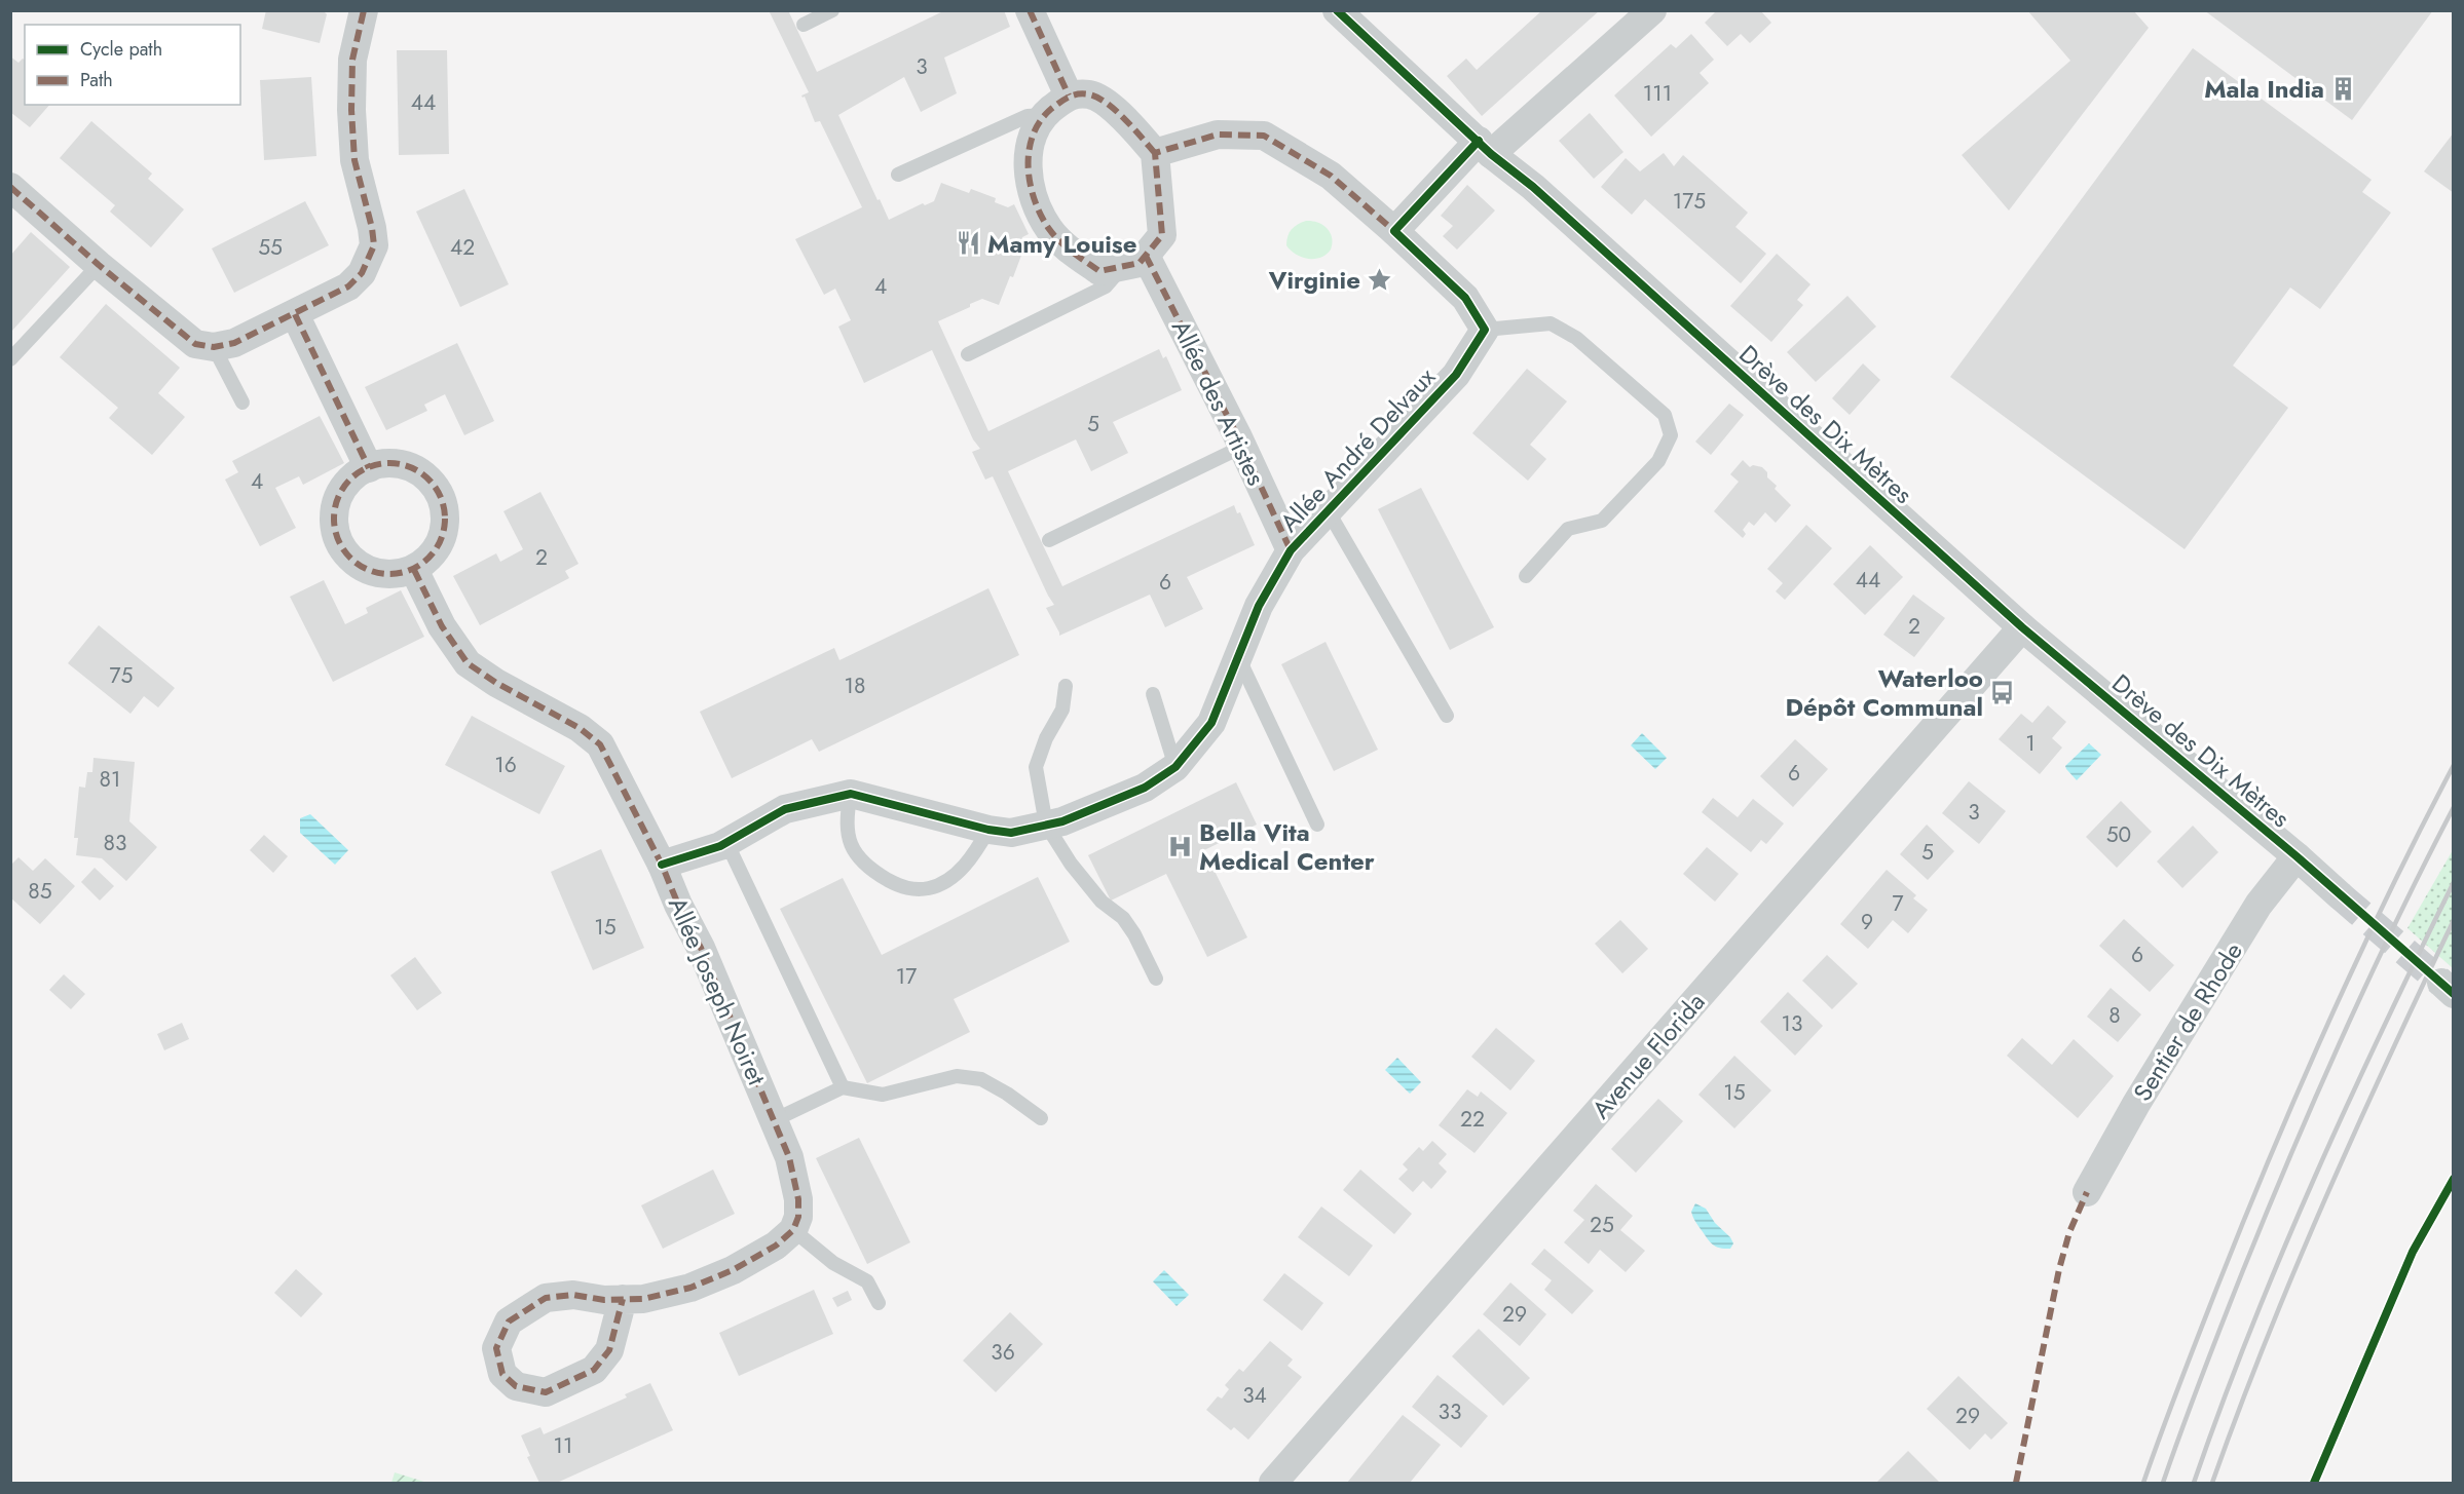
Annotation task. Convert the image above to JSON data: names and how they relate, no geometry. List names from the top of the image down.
{
  "streets": {
    "street": [
      "Allée des Artistes",
      "Drève des Dix Mètres",
      "Allée André Delvaux",
      "Allée Joseph Noiret",
      "Sentier de Rhode",
      "Avenue Florida"
    ]
  },
  "crossings": [
    ["Allée des Artistes", "Allée André Delvaux"],
    ["Drève des Dix Mètres", "Sentier de Rhode"],
    ["Drève des Dix Mètres", "Avenue Florida"],
    ["Allée André Delvaux", "Allée Joseph Noiret"]
  ],
  "places": {
    "building": ["Mala India"],
    "restaurant": ["Mamy Louise"],
    "place": ["Virginie"],
    "bus stop": ["Waterloo Dépôt Communal"],
    "hospital": ["Bella Vita Medical Center"]
  },
  "house_numbers": [
    "3",
    "111",
    "44",
    "175",
    "55",
    "42",
    "4",
    "5",
    "4",
    "2",
    "44",
    "6",
    "2",
    "75",
    "18",
    "1",
    "16",
    "6",
    "81",
    "3",
    "50",
    "83",
    "5",
    "85",
    "7",
    "9",
    "15",
    "6",
    "17",
    "8",
    "13",
    "15",
    "22",
    "25",
    "29",
    "36",
    "34",
    "33",
    "29",
    "11"
  ],
  "legend": ["Cycle path", "Path"]
}
